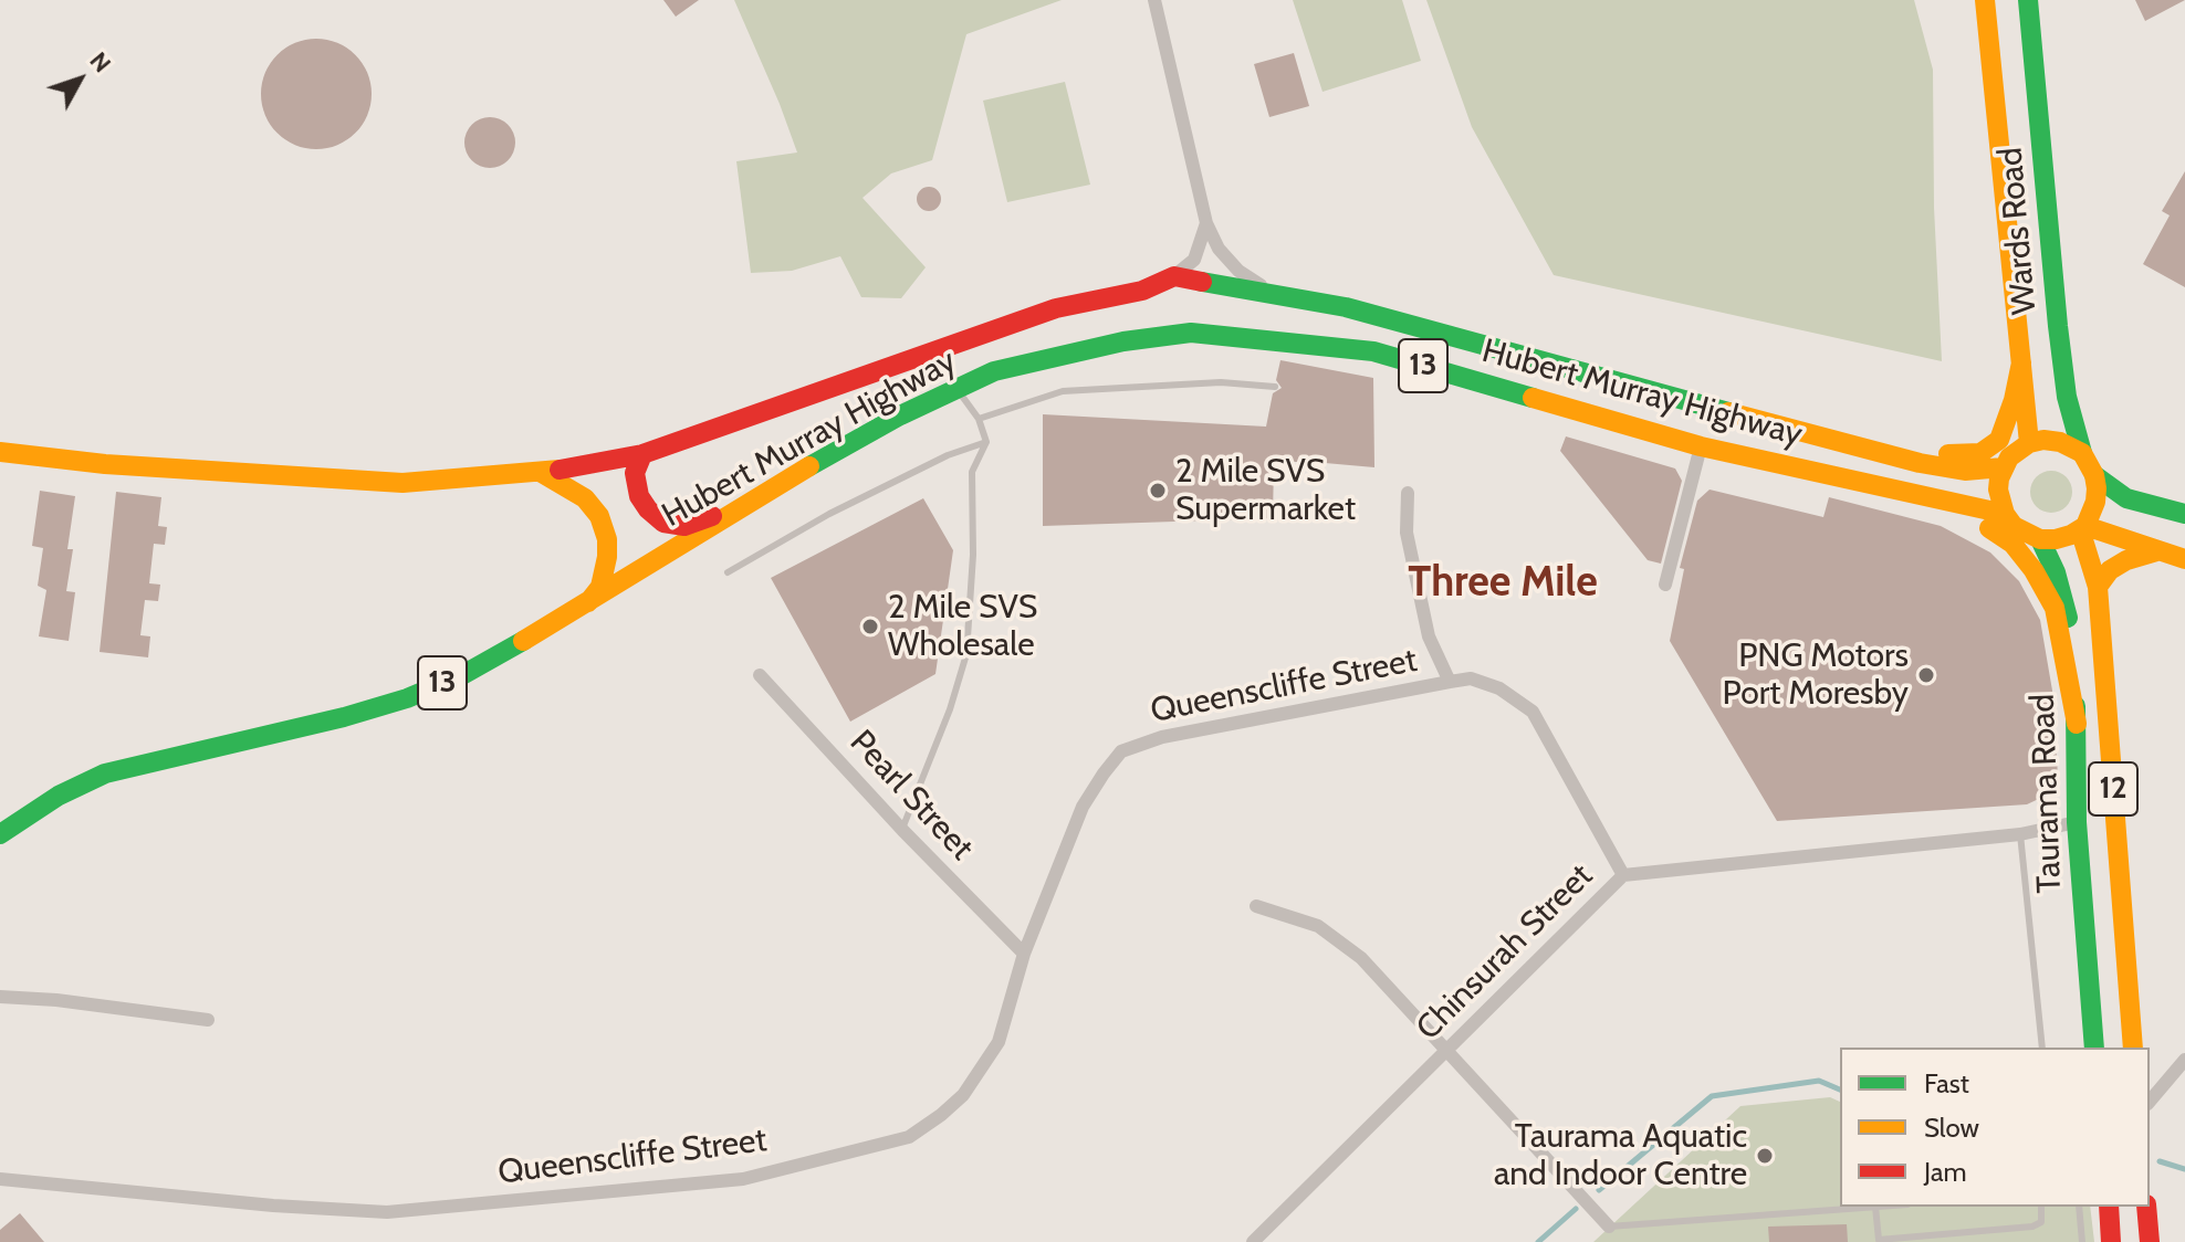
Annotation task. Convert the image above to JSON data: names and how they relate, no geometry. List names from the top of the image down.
{
  "streets": {
    "main road": [
      "Wards Road",
      "13",
      "Hubert Murray Highway",
      "12",
      "Taurama Road"
    ],
    "street": ["Queenscliffe Street", "Pearl Street", "Chinsurah Street"]
  },
  "crossings": [
    ["Wards Road", "13"],
    ["Wards Road", "Hubert Murray Highway"],
    ["Wards Road", "Taurama Road"],
    ["13", "Hubert Murray Highway"],
    ["13", "Taurama Road"],
    ["Hubert Murray Highway", "Taurama Road"],
    ["Queenscliffe Street", "Pearl Street"],
    ["Queenscliffe Street", "Chinsurah Street"],
    ["Taurama Road", "Chinsurah Street"]
  ],
  "districts": ["Three Mile"],
  "places": [
    "2 Mile SVS Supermarket",
    "2 Mile SVS Wholesale",
    "PNG Motors Port Moresby",
    "Taurama Aquatic and Indoor Centre"
  ],
  "legend": ["Fast", "Slow", "Jam"],
  "north": "top right"
}
